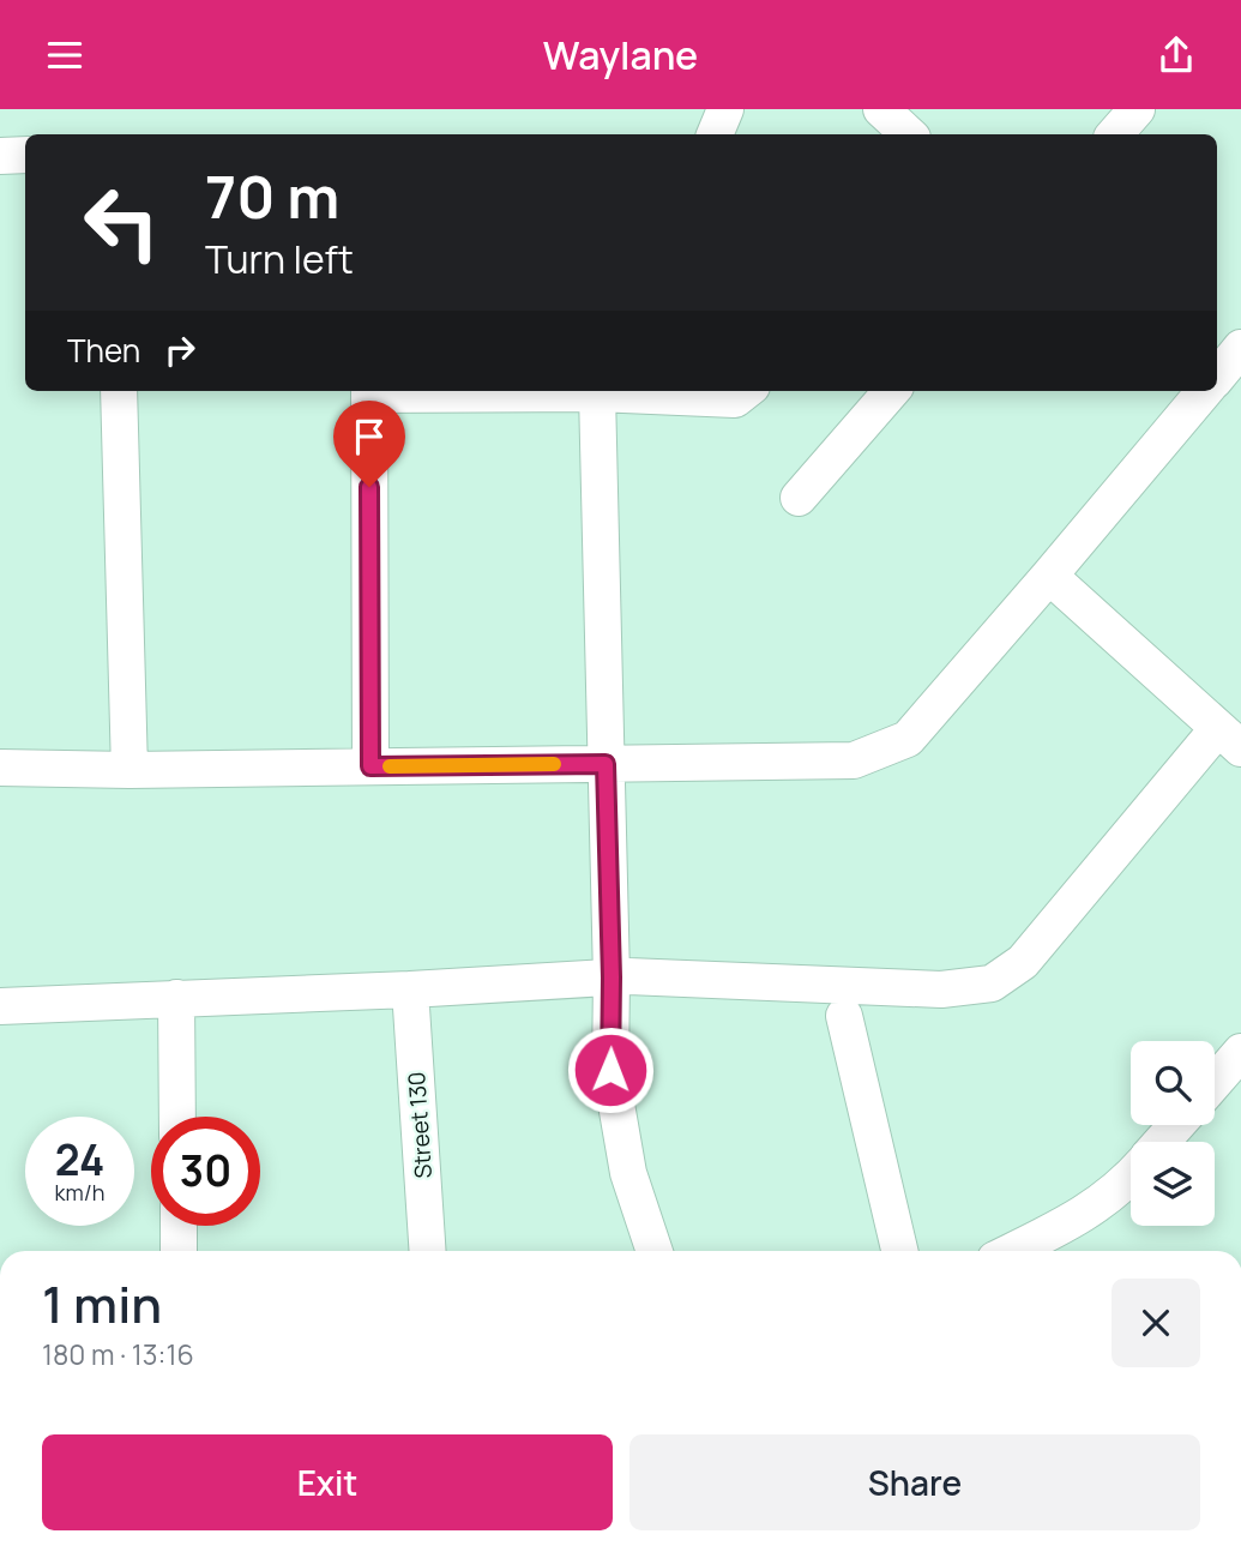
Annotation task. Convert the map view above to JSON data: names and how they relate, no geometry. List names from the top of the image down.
{
  "streets": {
    "street": ["Street 130"]
  },
  "page": {
    "header": "Waylane",
    "turn": ["70 m", "Turn left"],
    "then": "Then",
    "speed": "24 km/h",
    "limit": "30",
    "heading": ["1 min", "180 m · 13:16"],
    "buttons": ["Exit", "Share"]
  }
}
